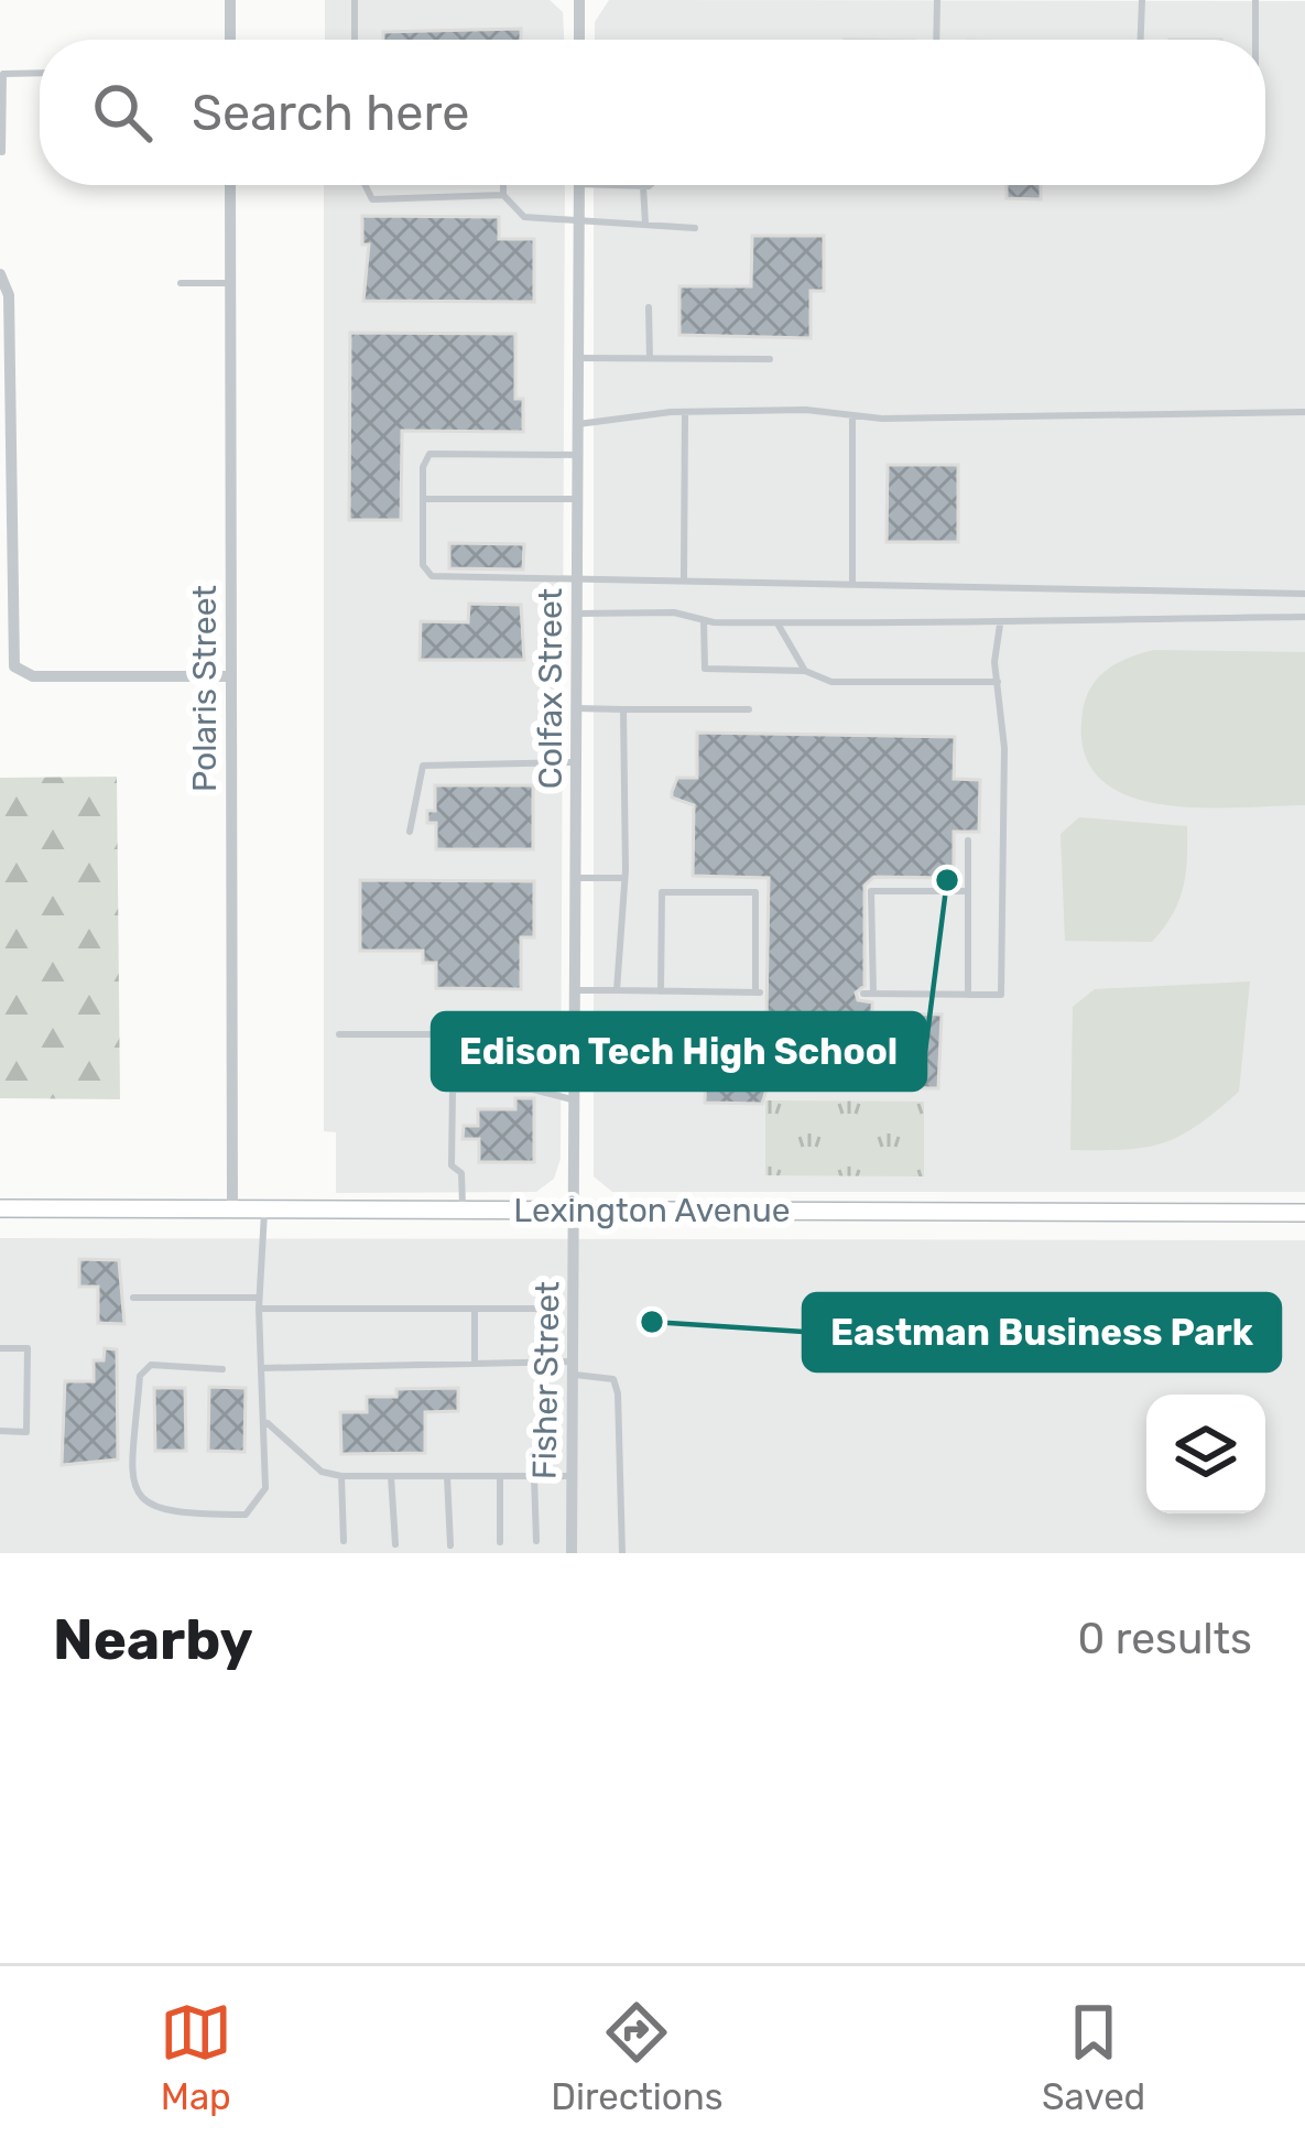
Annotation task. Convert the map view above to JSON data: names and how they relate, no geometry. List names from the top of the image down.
{
  "streets": {
    "main road": ["Lexington Avenue"],
    "street": ["Polaris Street", "Colfax Street", "Fisher Street"]
  },
  "crossings": [
    ["Polaris Street", "Lexington Avenue"],
    ["Colfax Street", "Lexington Avenue"],
    ["Colfax Street", "Fisher Street"],
    ["Lexington Avenue", "Fisher Street"]
  ],
  "places": ["Edison Tech High School", "Eastman Business Park"],
  "page": {
    "search": "Search here",
    "heading": ["Nearby", "0 results"],
    "nav": ["Map", "Directions", "Saved"]
  }
}
